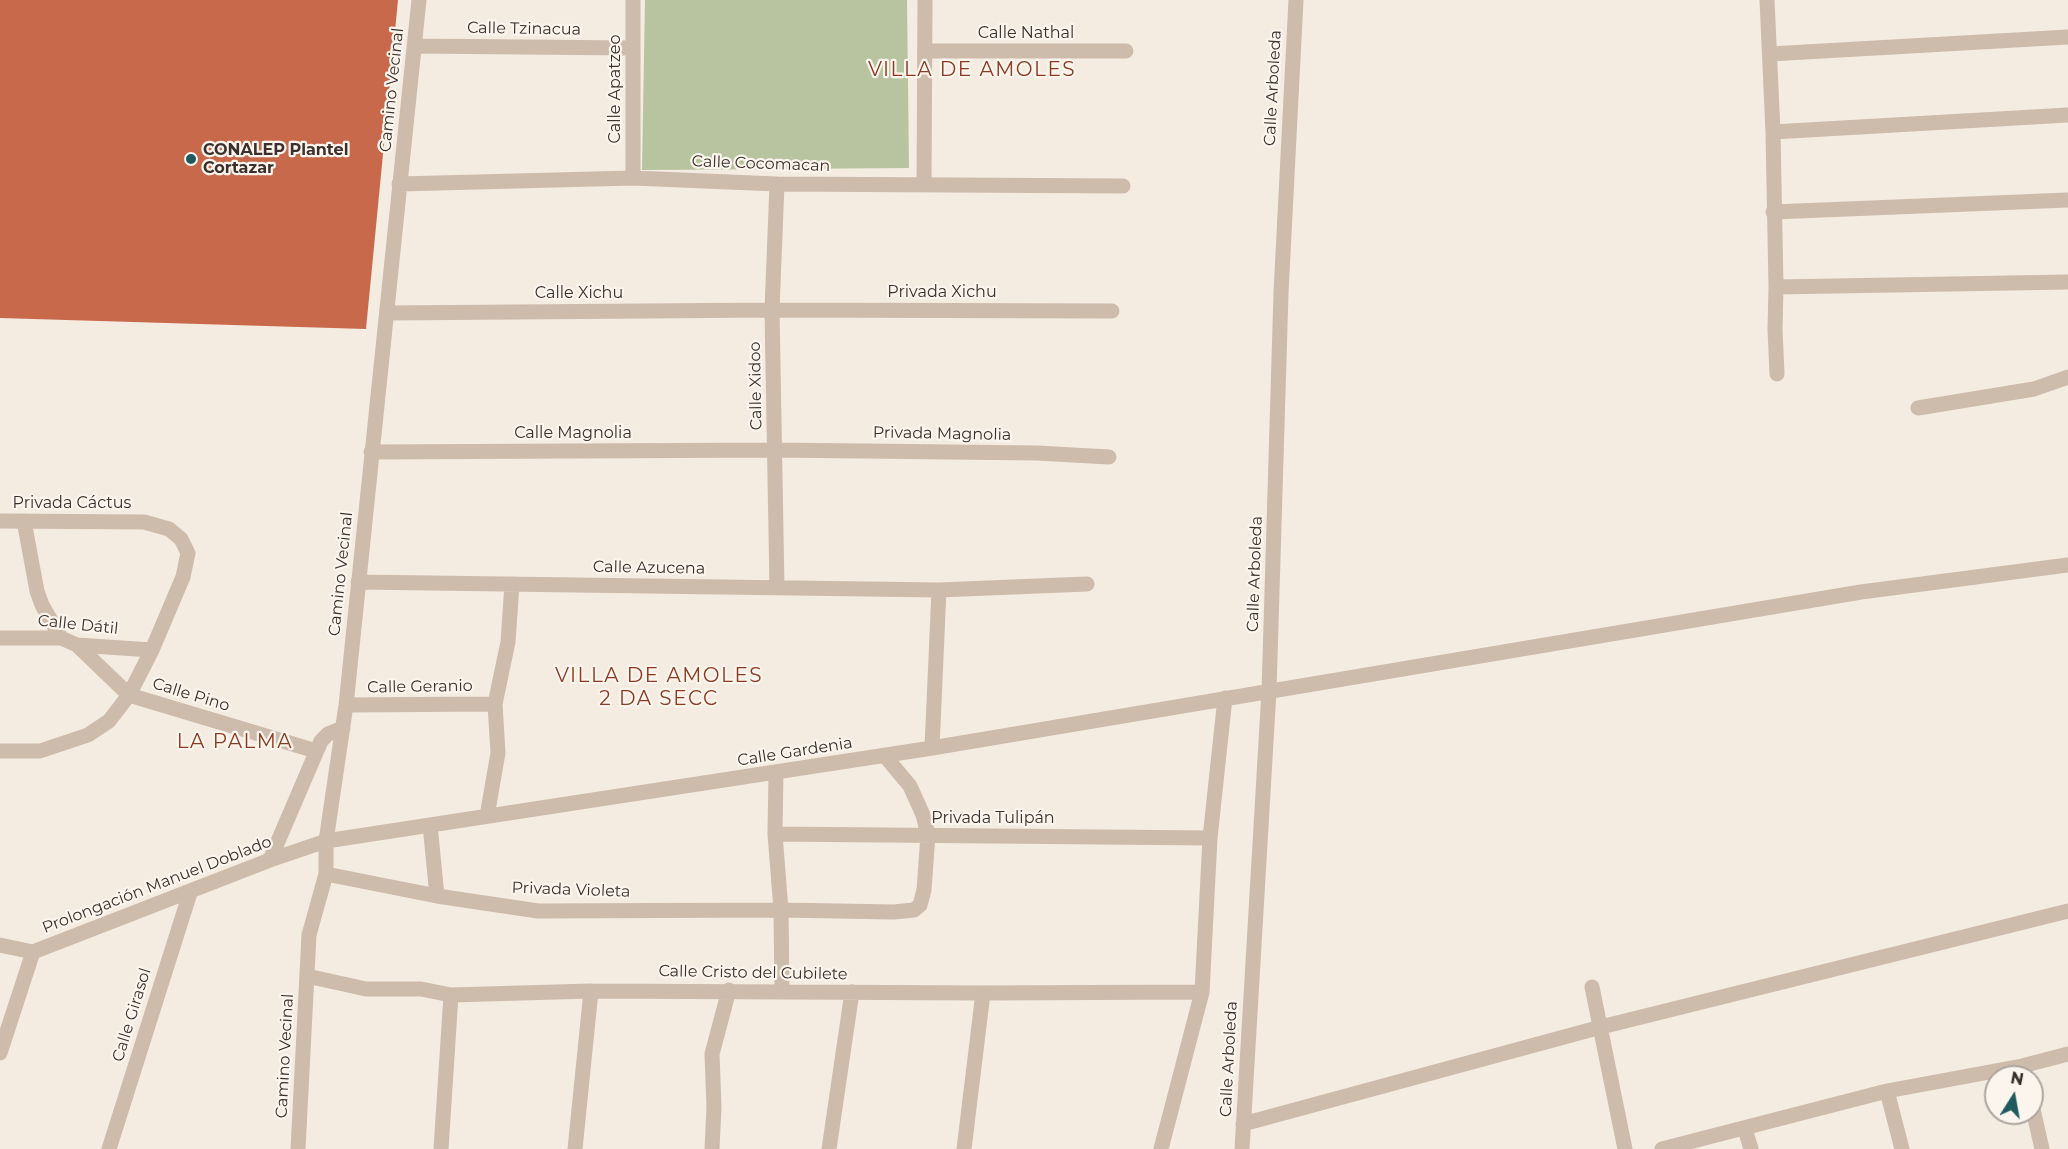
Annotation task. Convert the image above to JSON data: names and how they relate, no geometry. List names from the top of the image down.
{
  "streets": {
    "street": [
      "Calle Tzinacua",
      "Calle Nathal",
      "Calle Arboleda",
      "Calle Apatzeo",
      "Camino Vecinal",
      "Calle Cocomacan",
      "Privada Xichu",
      "Calle Xichu",
      "Calle Xidoo",
      "Calle Magnolia",
      "Privada Magnolia",
      "Privada Cáctus",
      "Calle Azucena",
      "Calle Dátil",
      "Calle Geranio",
      "Calle Pino",
      "Calle Gardenia",
      "Privada Tulipán",
      "Prolongación Manuel Doblado",
      "Privada Violeta",
      "Calle Cristo del Cubilete",
      "Calle Girasol"
    ]
  },
  "crossings": [
    ["Calle Tzinacua", "Calle Apatzeo"],
    ["Calle Tzinacua", "Camino Vecinal"],
    ["Calle Arboleda", "Calle Gardenia"],
    ["Calle Apatzeo", "Calle Cocomacan"],
    ["Camino Vecinal", "Calle Cocomacan"],
    ["Camino Vecinal", "Calle Xichu"],
    ["Camino Vecinal", "Calle Magnolia"],
    ["Camino Vecinal", "Calle Azucena"],
    ["Camino Vecinal", "Calle Geranio"],
    ["Camino Vecinal", "Calle Gardenia"],
    ["Camino Vecinal", "Prolongación Manuel Doblado"],
    ["Camino Vecinal", "Privada Violeta"],
    ["Camino Vecinal", "Calle Cristo del Cubilete"],
    ["Calle Cocomacan", "Calle Xidoo"],
    ["Privada Xichu", "Calle Xichu"],
    ["Privada Xichu", "Calle Xidoo"],
    ["Calle Xichu", "Calle Xidoo"],
    ["Calle Xidoo", "Calle Magnolia"],
    ["Calle Xidoo", "Privada Magnolia"],
    ["Calle Xidoo", "Calle Azucena"],
    ["Calle Magnolia", "Privada Magnolia"],
    ["Privada Cáctus", "Calle Dátil"],
    ["Calle Gardenia", "Prolongación Manuel Doblado"],
    ["Privada Tulipán", "Privada Violeta"],
    ["Prolongación Manuel Doblado", "Calle Girasol"]
  ],
  "districts": ["VILLA DE AMOLES", "VILLA DE AMOLES 2 DA SECC", "LA PALMA"],
  "places": ["CONALEP Plantel Cortazar"],
  "north": "top"
}
